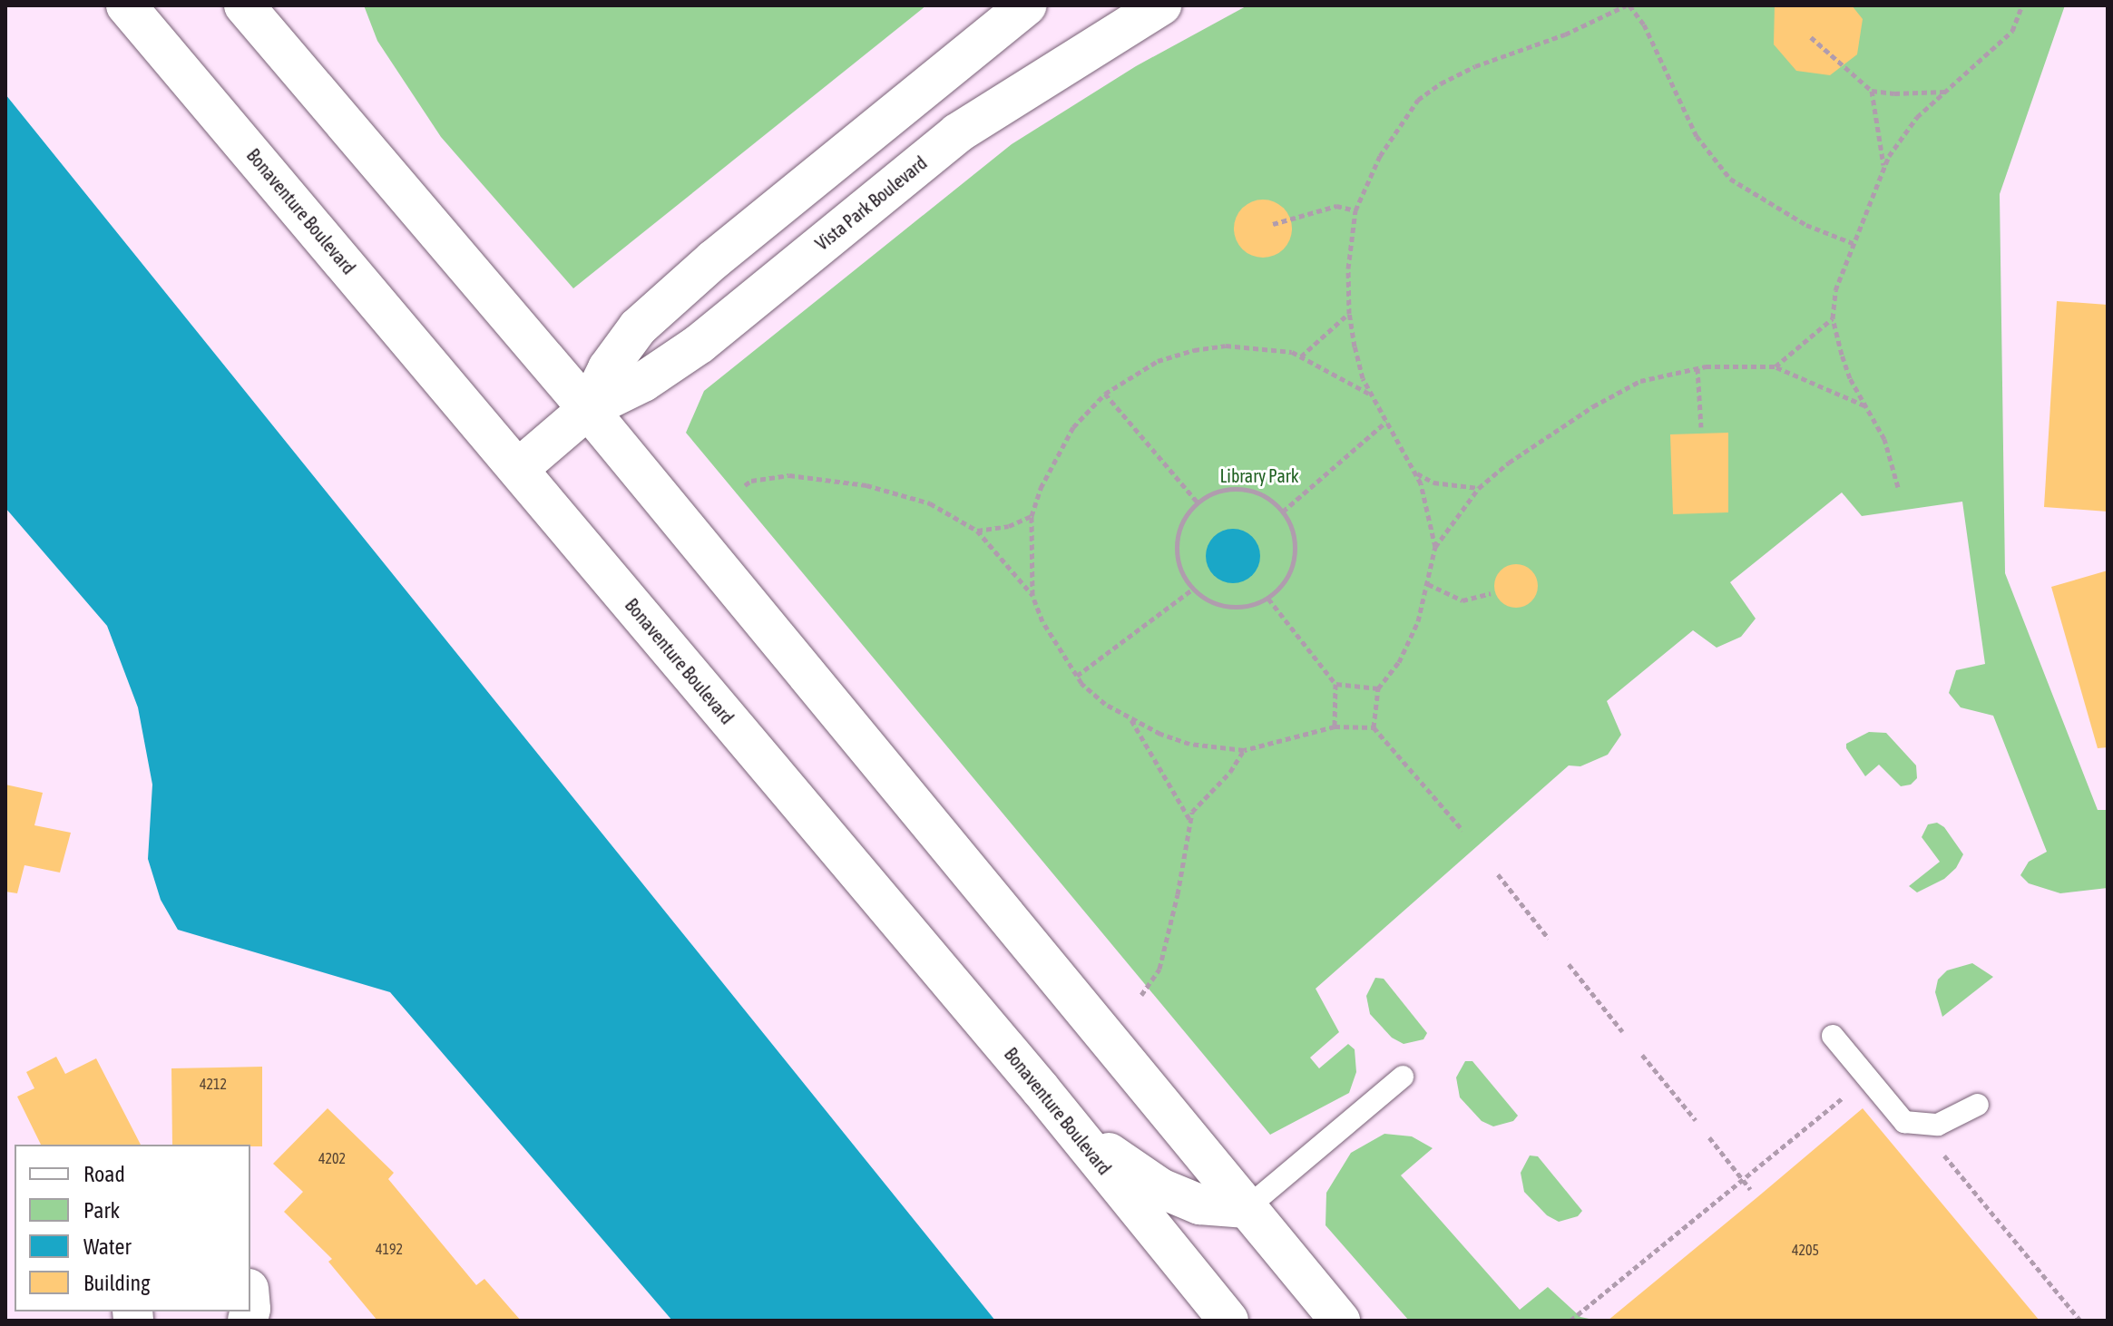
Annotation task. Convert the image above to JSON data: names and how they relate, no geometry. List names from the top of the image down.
{
  "streets": {
    "main road": ["Vista Park Boulevard", "Bonaventure Boulevard"]
  },
  "crossings": [
    ["Vista Park Boulevard", "Bonaventure Boulevard"]
  ],
  "parks": ["Library Park"],
  "house_numbers": [
    "4212",
    "4202",
    "4192",
    "4205"
  ],
  "legend": [
    "Road",
    "Park",
    "Water",
    "Building"
  ]
}
